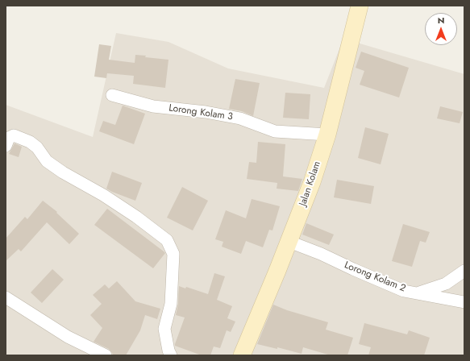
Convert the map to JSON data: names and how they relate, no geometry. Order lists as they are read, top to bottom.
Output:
{
  "streets": {
    "street": ["Lorong Kolam 3", "Jalan Kolam", "Lorong Kolam 2"]
  },
  "crossings": [
    ["Lorong Kolam 3", "Jalan Kolam"],
    ["Jalan Kolam", "Lorong Kolam 2"]
  ],
  "north": "top"
}
